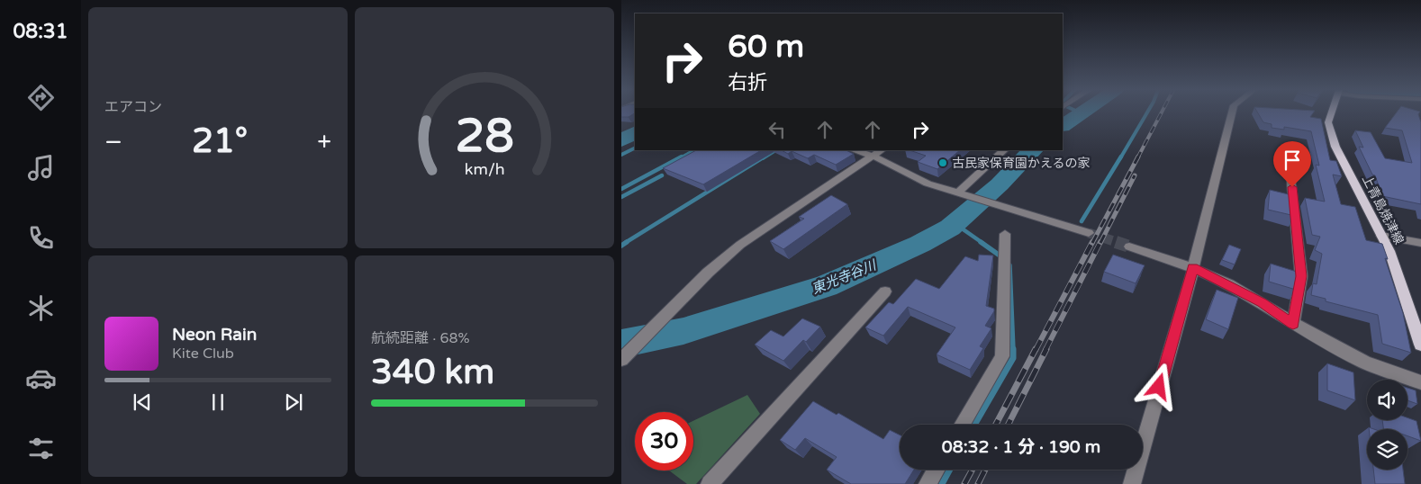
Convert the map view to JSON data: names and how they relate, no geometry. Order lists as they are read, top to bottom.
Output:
{
  "streets": {
    "main road": ["上青島焼津線"]
  },
  "water": ["東光寺谷川"],
  "places": ["古民家保育園かえるの家"],
  "page": {
    "tabs": "08:31",
    "tile": [
      "エアコン",
      ["航続距離 · 68%", "340 km"]
    ],
    "turn": ["60 m", "右折"],
    "heat": ["−", "21°", "+"],
    "song": ["Neon Rain", "Kite Club"],
    "limit": "30",
    "trip": "08:32 · 1 分 · 190 m",
    "gauge": ["28", "km/h"]
  }
}
